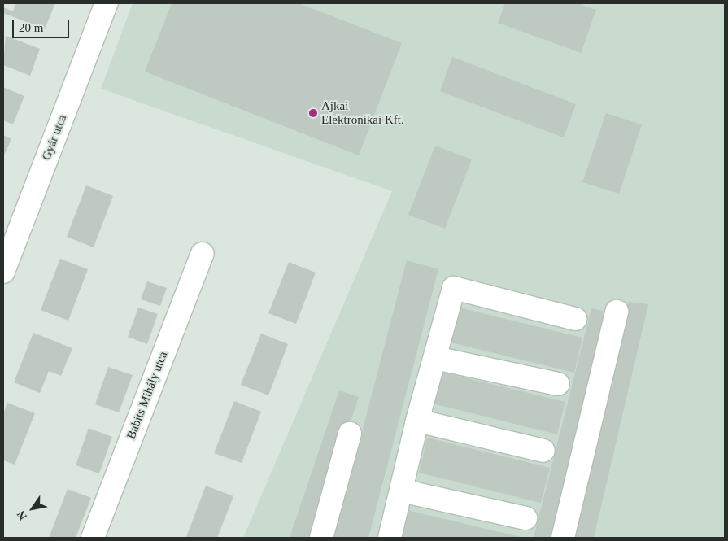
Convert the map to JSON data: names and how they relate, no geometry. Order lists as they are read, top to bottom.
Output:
{
  "streets": {
    "street": ["Gyár utca", "Babits Mihály utca"]
  },
  "places": ["Ajkai Elektronikai Kft."],
  "scale_bar": "20 m",
  "north": "bottom left"
}
